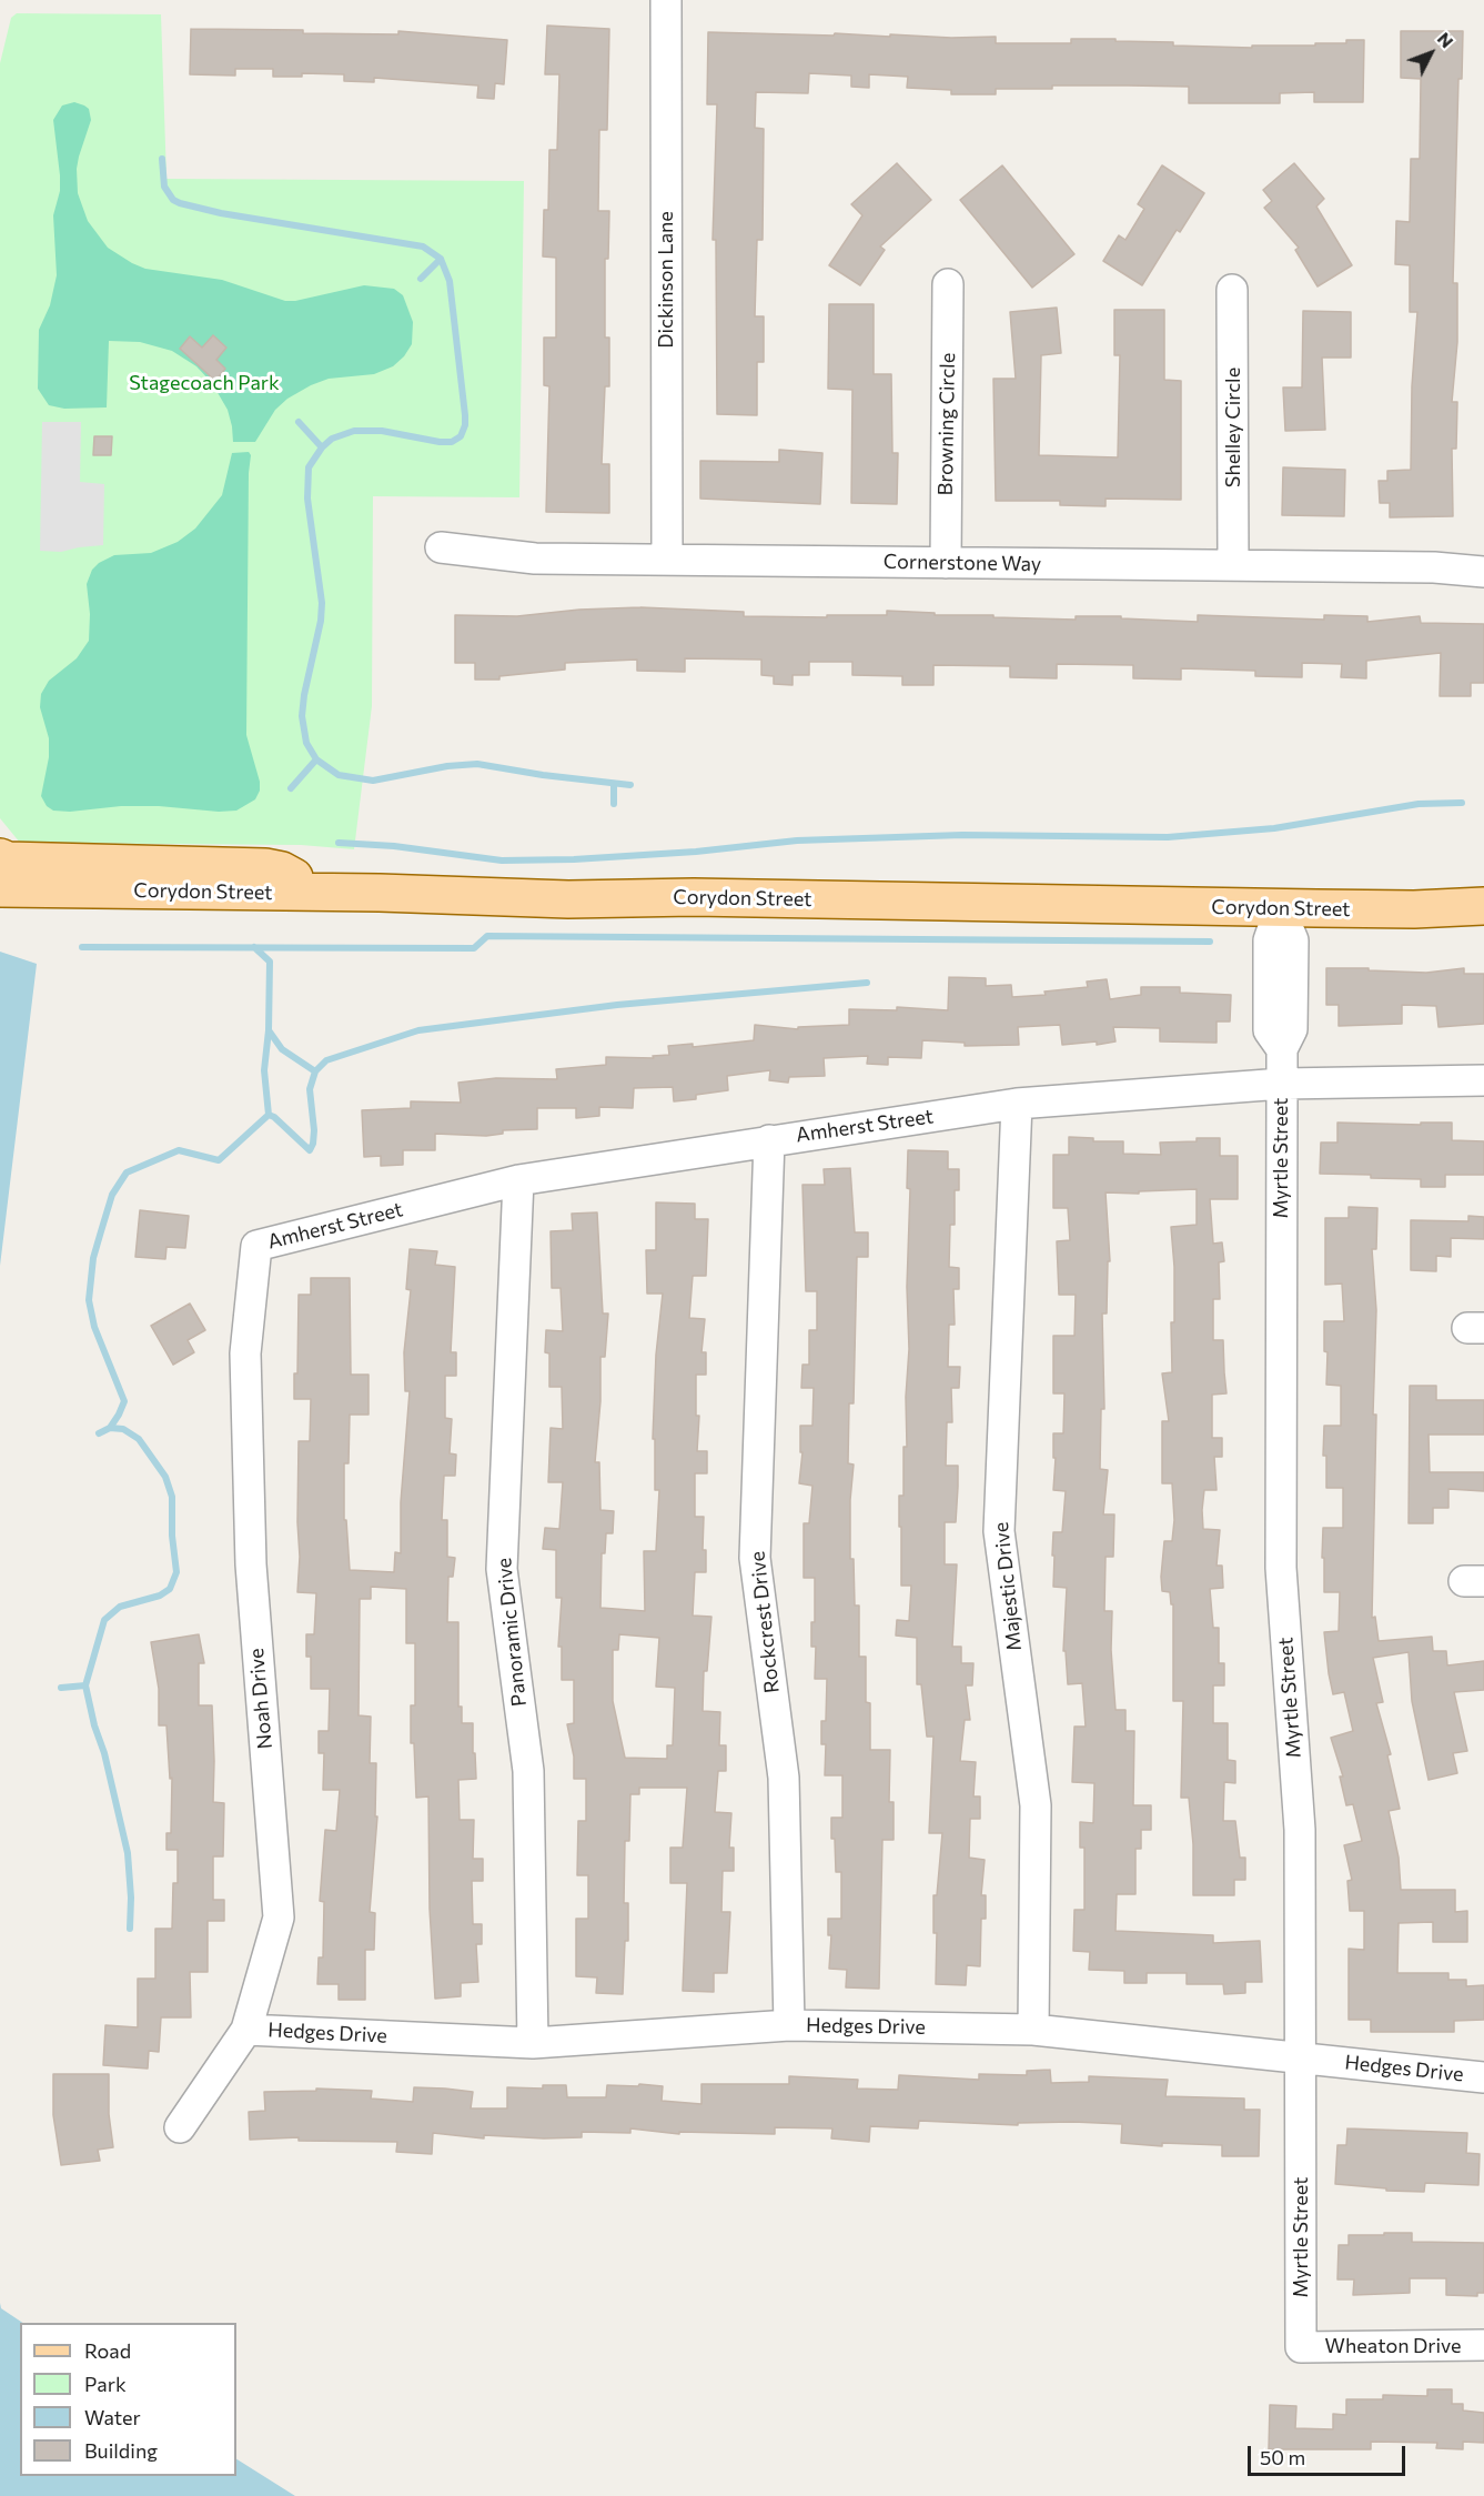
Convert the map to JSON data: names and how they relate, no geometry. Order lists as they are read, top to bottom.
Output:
{
  "streets": {
    "main road": ["Corydon Street"],
    "street": [
      "Dickinson Lane",
      "Browning Circle",
      "Shelley Circle",
      "Cornerstone Way",
      "Amherst Street",
      "Myrtle Street",
      "Majestic Drive",
      "Rockcrest Drive",
      "Panoramic Drive",
      "Noah Drive",
      "Hedges Drive",
      "Wheaton Drive"
    ]
  },
  "crossings": [
    ["Dickinson Lane", "Cornerstone Way"],
    ["Browning Circle", "Cornerstone Way"],
    ["Shelley Circle", "Cornerstone Way"],
    ["Corydon Street", "Myrtle Street"],
    ["Amherst Street", "Myrtle Street"],
    ["Amherst Street", "Majestic Drive"],
    ["Amherst Street", "Rockcrest Drive"],
    ["Amherst Street", "Panoramic Drive"],
    ["Amherst Street", "Noah Drive"],
    ["Myrtle Street", "Hedges Drive"],
    ["Myrtle Street", "Wheaton Drive"],
    ["Majestic Drive", "Hedges Drive"],
    ["Rockcrest Drive", "Hedges Drive"],
    ["Panoramic Drive", "Hedges Drive"],
    ["Noah Drive", "Hedges Drive"]
  ],
  "parks": ["Stagecoach Park"],
  "legend": [
    "Road",
    "Park",
    "Water",
    "Building"
  ],
  "scale_bar": "50 m",
  "north": "top right"
}
